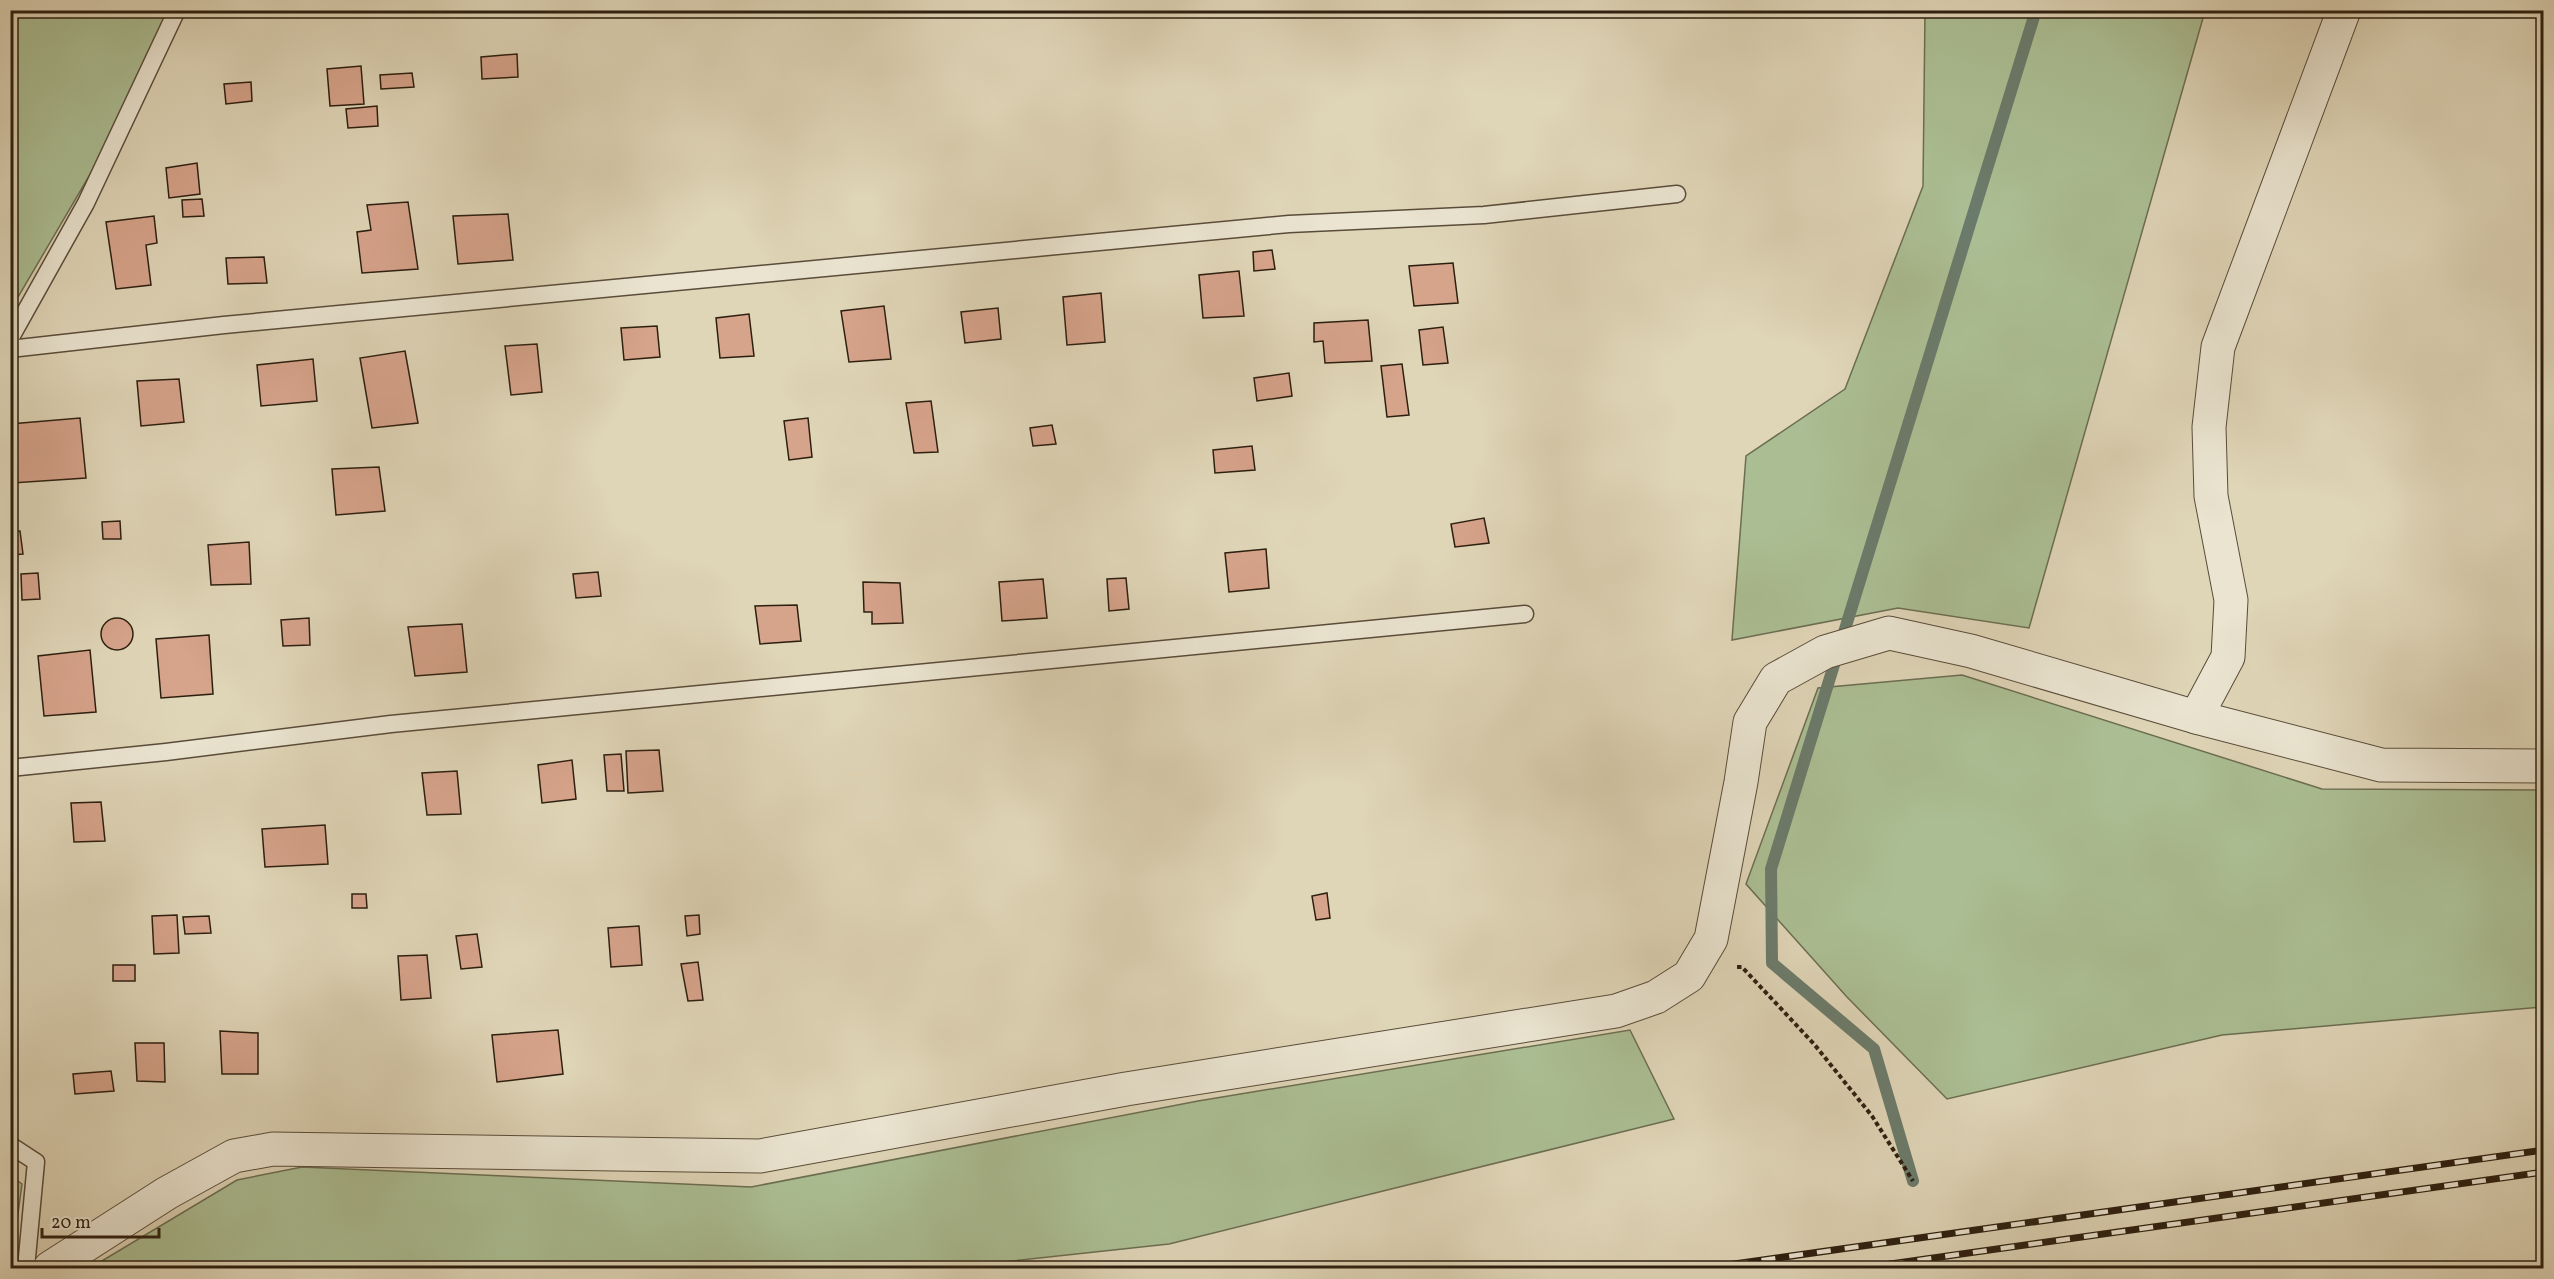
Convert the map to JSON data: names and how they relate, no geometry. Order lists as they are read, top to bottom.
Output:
{
  "scale_bar": "20 m"
}
